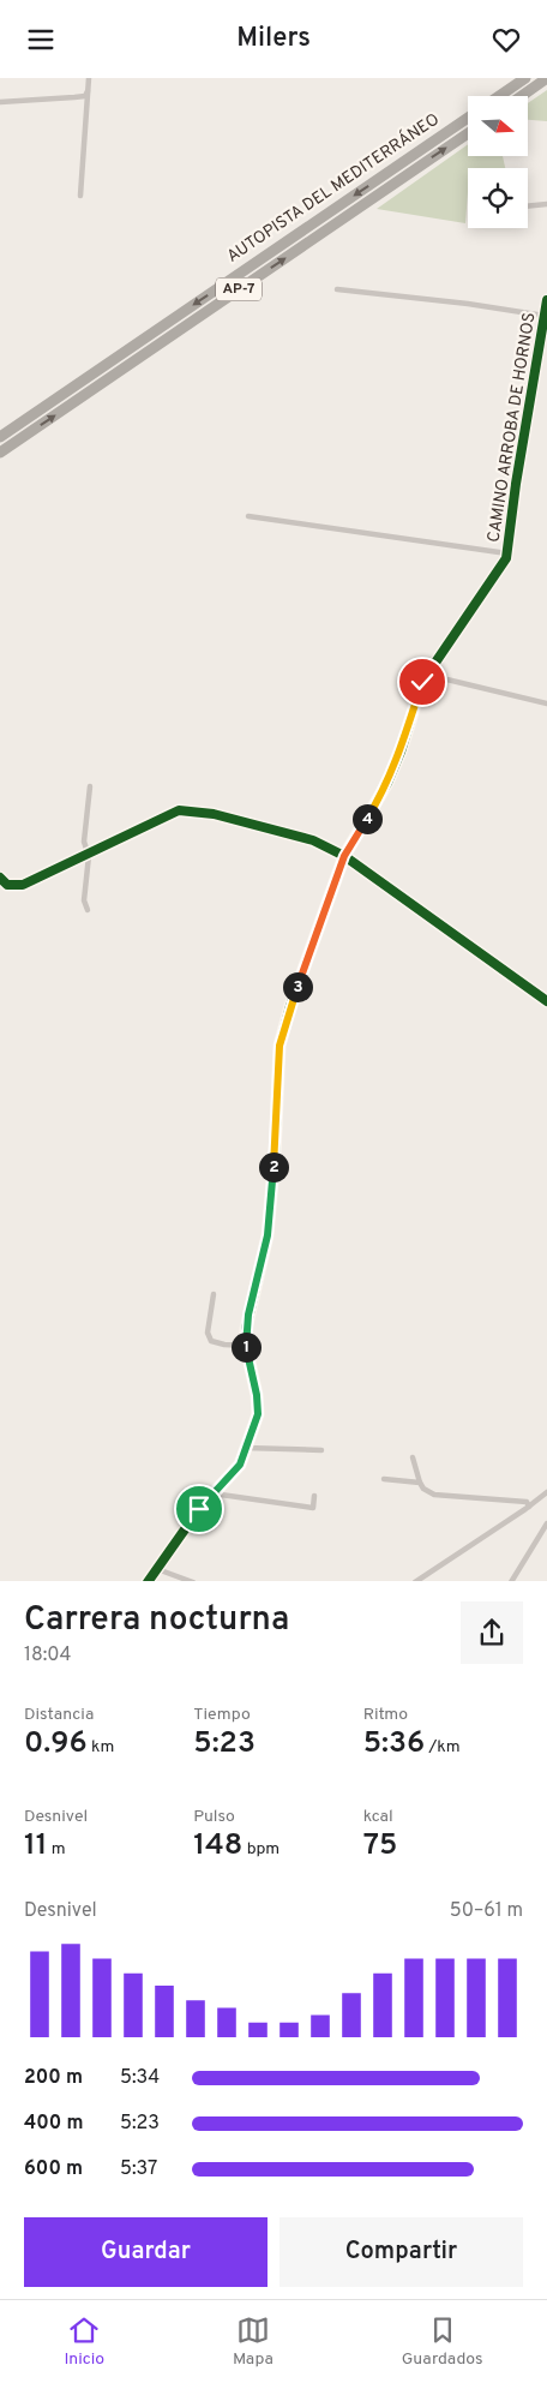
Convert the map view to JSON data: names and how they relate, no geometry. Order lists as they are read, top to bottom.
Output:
{
  "streets": {
    "highway": ["AUTOPISTA DEL MEDITERRÁNEO", "AP-7"],
    "street": ["CAMINO ARROBA DE HORNOS"]
  },
  "north": "right",
  "page": {
    "header": "Milers",
    "pins": [
      "4",
      "3",
      "2",
      "1"
    ],
    "heading": ["Carrera nocturna", "18:04"],
    "stats": [
      ["Distancia", "0.96 km"],
      ["Tiempo", "5:23"],
      ["Ritmo", "5:36 /km"],
      ["Desnivel", "11 m"],
      ["Pulso", "148 bpm"],
      ["kcal", "75"]
    ],
    "chart": ["Desnivel", "50–61 m"],
    "list": [
      {
        "name": "200 m",
        "note": "5:34"
      },
      {
        "name": "400 m",
        "note": "5:23"
      },
      {
        "name": "600 m",
        "note": "5:37"
      }
    ],
    "buttons": ["Guardar", "Compartir"],
    "tabs": ["Inicio", "Mapa", "Guardados"]
  }
}
